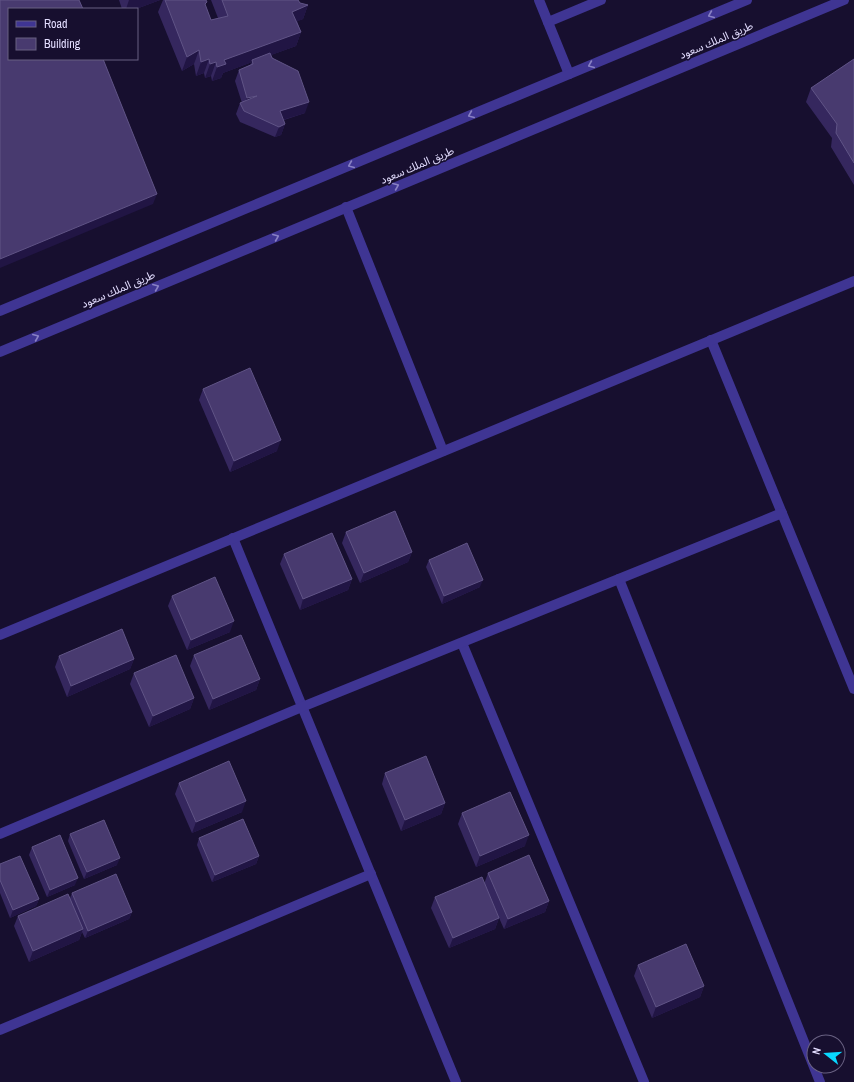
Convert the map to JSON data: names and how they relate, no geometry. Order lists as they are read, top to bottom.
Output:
{
  "streets": {
    "street": ["طريق الملك سعود"]
  },
  "legend": ["Road", "Building"],
  "north": "left"
}
